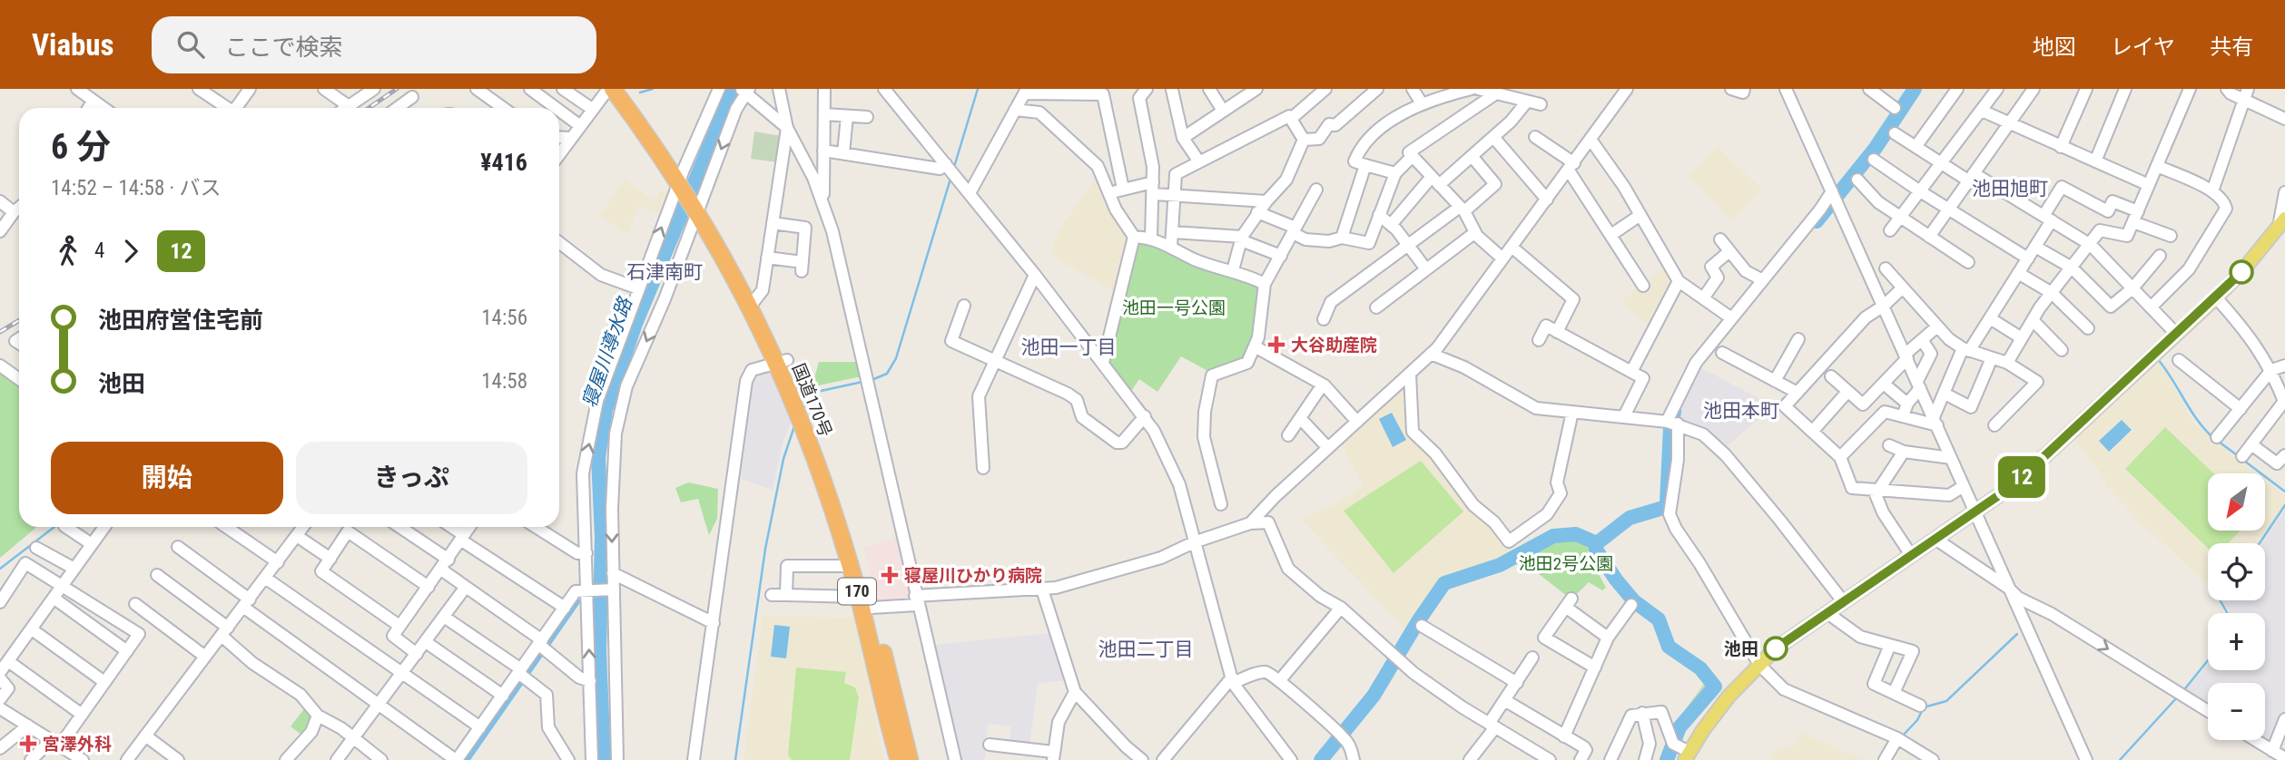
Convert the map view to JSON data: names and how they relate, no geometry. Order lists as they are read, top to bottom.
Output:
{
  "streets": {
    "highway": ["国道170号", "170"]
  },
  "districts": [
    "池田旭町",
    "石津南町",
    "池田一丁目",
    "池田本町",
    "池田二丁目"
  ],
  "water": ["寝屋川導水路"],
  "parks": ["池田一号公園", "池田2号公園"],
  "places": {
    "health": ["大谷助産院", "寝屋川ひかり病院", "宮澤外科"],
    "other": ["池田"]
  },
  "lines": ["bus line 12"],
  "north": "bottom left",
  "page": {
    "header": "Viabus",
    "search": "ここで検索",
    "nav": ["地図", "レイヤ", "共有"],
    "on_map": "12",
    "heading": ["6 分", "14:52 – 14:58 · バス", "¥416"],
    "legs": ["4", "12"],
    "list": [
      {
        "name": "池田府営住宅前",
        "value": "14:56"
      },
      {
        "name": "池田",
        "value": "14:58"
      }
    ],
    "buttons": ["開始", "きっぷ"],
    "map_buttons": ["+", "−"]
  }
}
